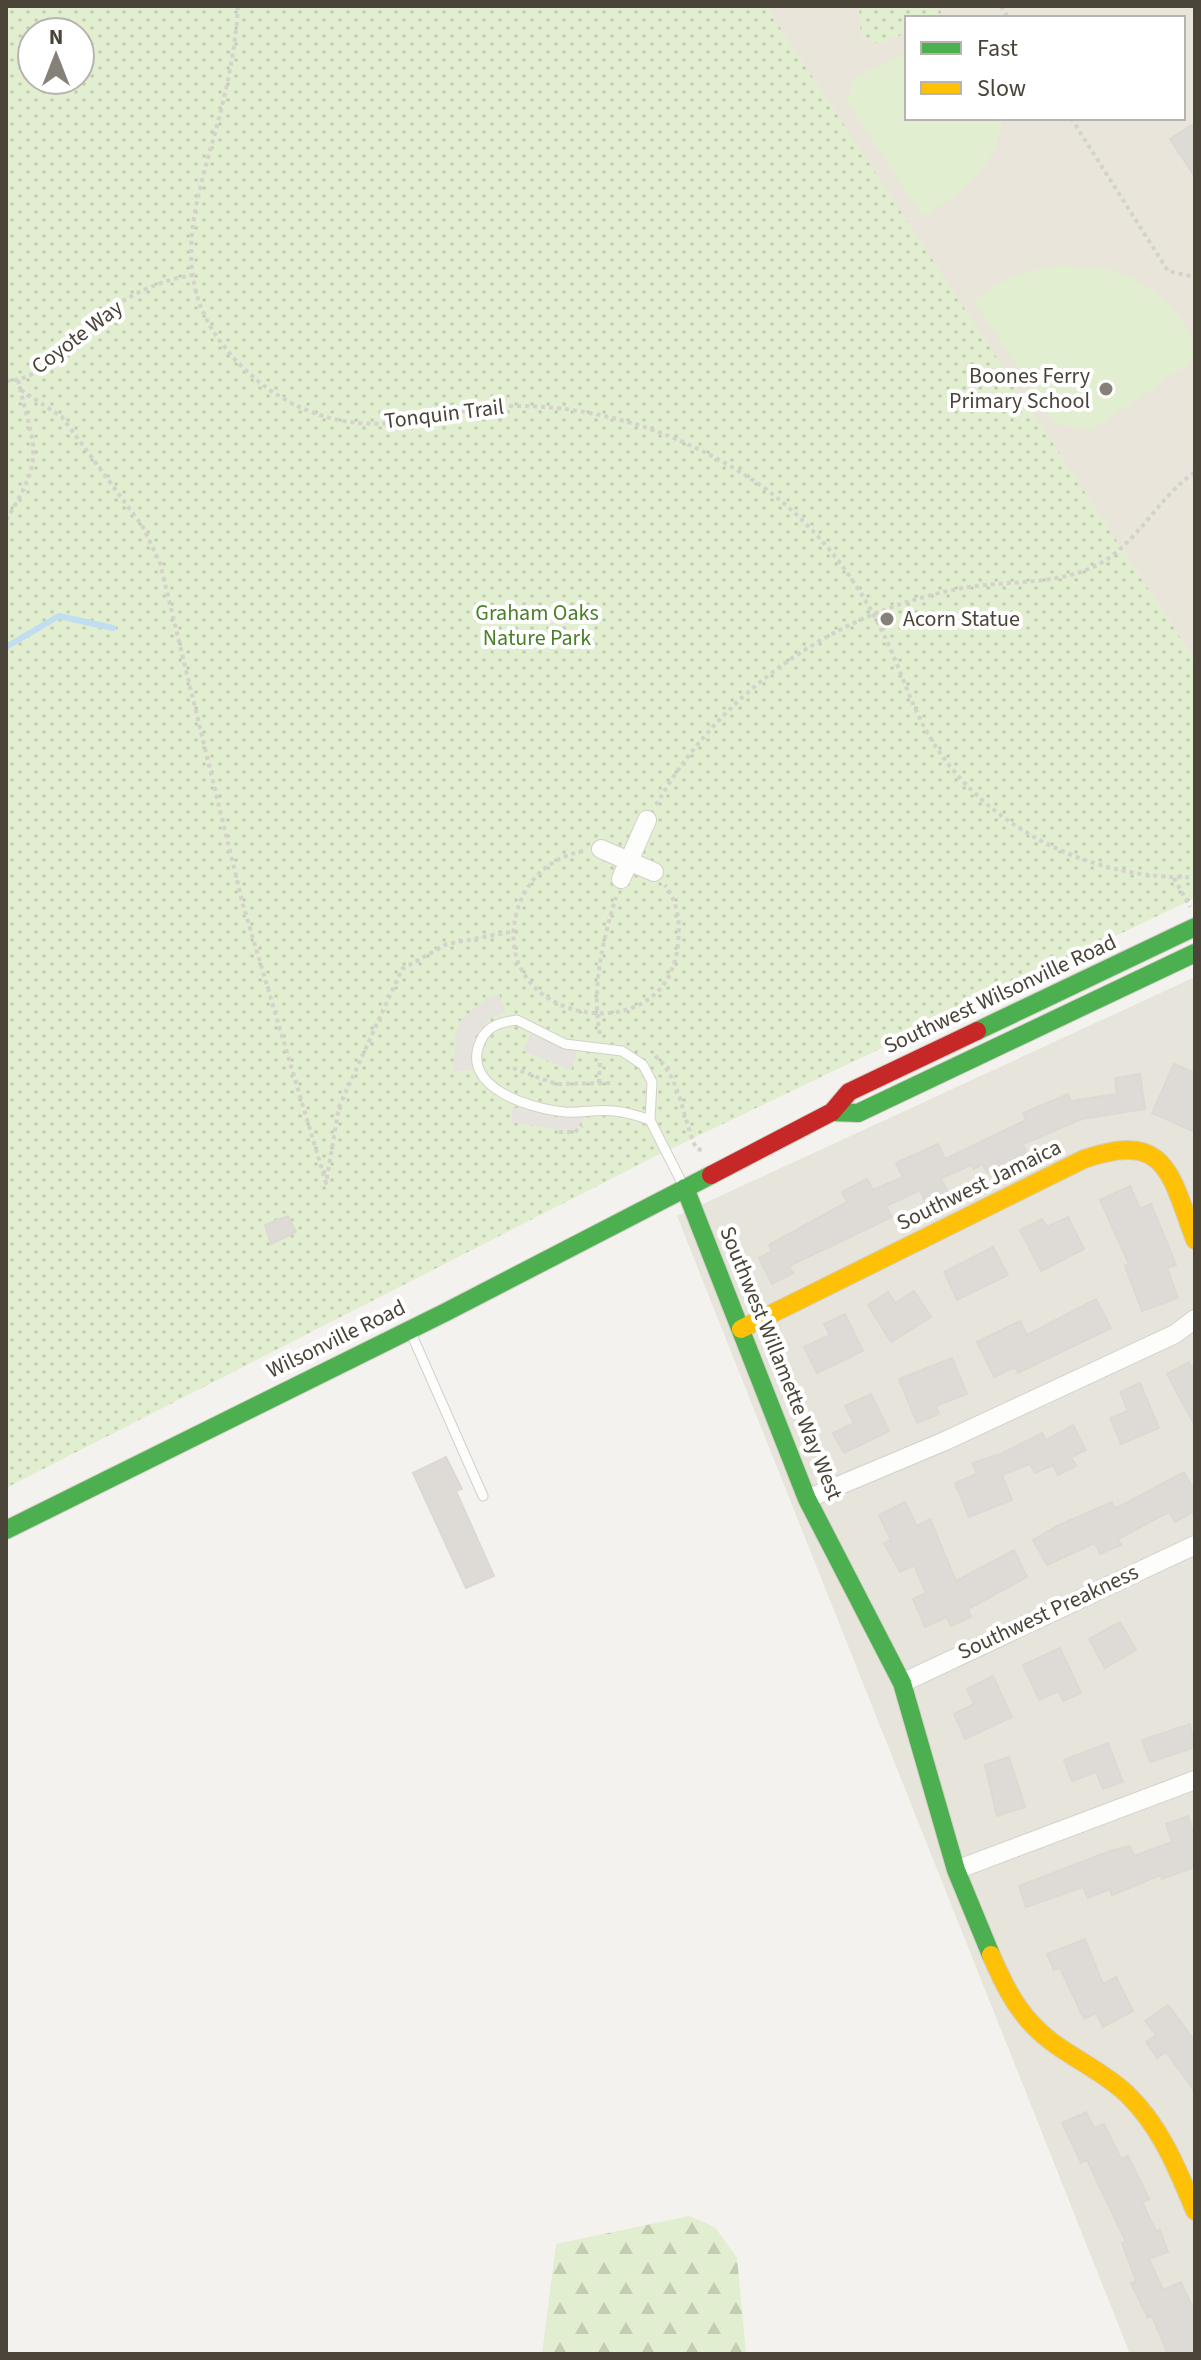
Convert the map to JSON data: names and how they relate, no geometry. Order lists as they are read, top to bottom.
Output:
{
  "streets": {
    "main road": [
      "Southwest Wilsonville Road",
      "Southwest Jamaica",
      "Wilsonville Road",
      "Southwest Willamette Way West"
    ],
    "street": ["Southwest Preakness"],
    "path": ["Coyote Way", "Tonquin Trail"]
  },
  "crossings": [
    ["Coyote Way", "Tonquin Trail"],
    ["Southwest Wilsonville Road", "Wilsonville Road"],
    ["Southwest Wilsonville Road", "Southwest Willamette Way West"],
    ["Southwest Jamaica", "Southwest Willamette Way West"],
    ["Wilsonville Road", "Southwest Willamette Way West"],
    ["Southwest Willamette Way West", "Southwest Preakness"]
  ],
  "parks": ["Graham Oaks Nature Park"],
  "places": ["Boones Ferry Primary School", "Acorn Statue"],
  "legend": ["Fast", "Slow"],
  "north": "top"
}
